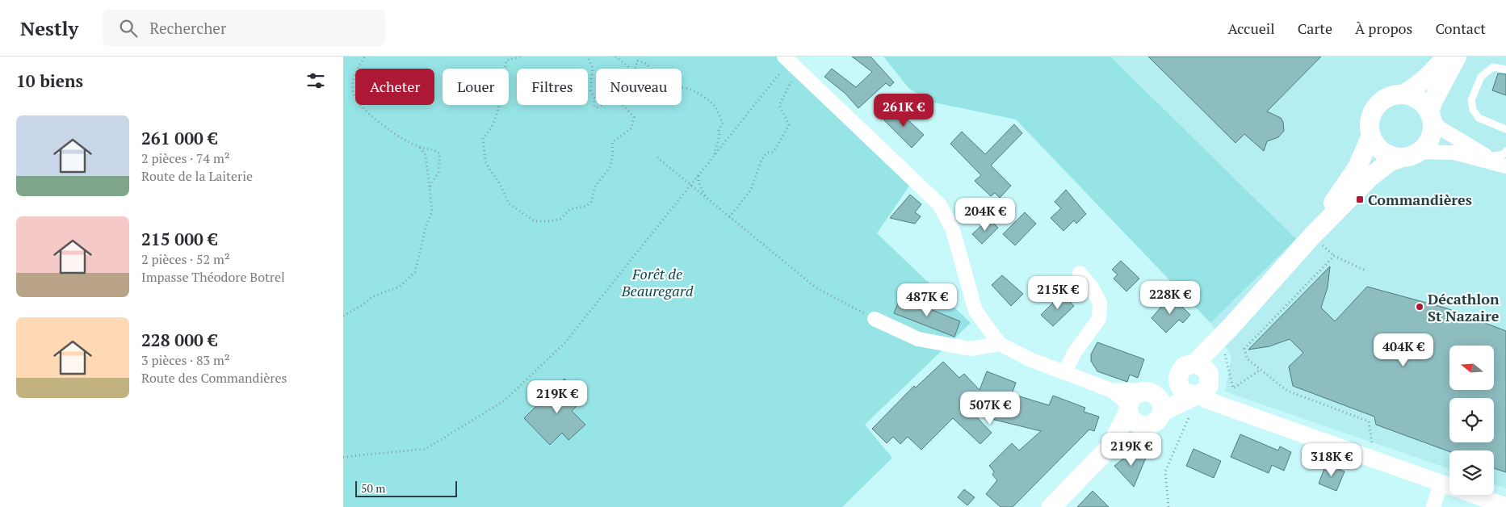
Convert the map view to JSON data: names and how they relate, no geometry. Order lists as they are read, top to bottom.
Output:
{
  "parks": ["Forêt de Beauregard"],
  "places": {
    "transit": ["Commandières"],
    "other": ["Décathlon St Nazaire"]
  },
  "scale_bar": "50 m",
  "north": "left",
  "page": {
    "header": "Nestly",
    "search": "Rechercher",
    "nav": [
      "Accueil",
      "Carte",
      "À propos",
      "Contact"
    ],
    "heading": "10 biens",
    "chip": [
      "Acheter",
      "Louer",
      "Filtres",
      "Nouveau"
    ],
    "price": [
      "261K €",
      "204K €",
      "215K €",
      "228K €",
      "487K €",
      "404K €",
      "219K €",
      "507K €",
      "219K €",
      "318K €"
    ],
    "list": [
      {
        "name": "261 000 €",
        "note": "2 pièces · 74 m² · Route de la Laiterie"
      },
      {
        "name": "215 000 €",
        "note": "2 pièces · 52 m² · Impasse Théodore Botrel"
      },
      {
        "name": "228 000 €",
        "note": "3 pièces · 83 m² · Route des Commandières"
      }
    ],
    "scale": "50 m"
  }
}
